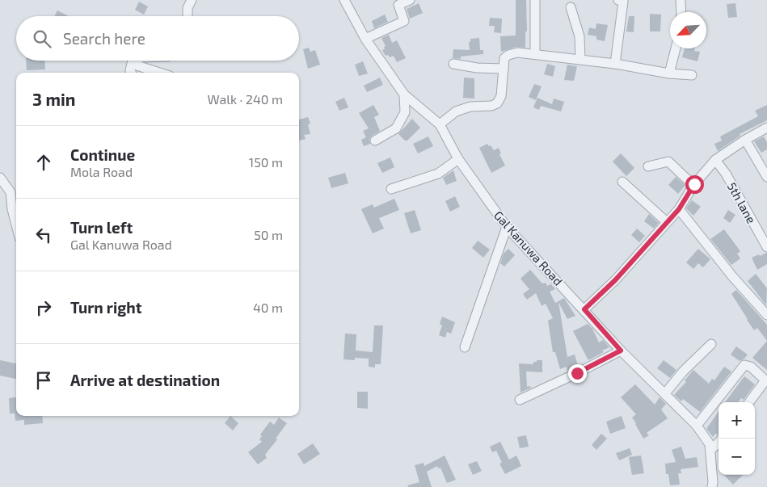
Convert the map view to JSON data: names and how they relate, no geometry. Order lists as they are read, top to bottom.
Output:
{
  "streets": {
    "street": ["5th lane", "Gal Kanuwa Road"]
  },
  "north": "bottom left",
  "page": {
    "search": "Search here",
    "heading": ["3 min", "Walk · 240 m"],
    "list": [
      ["Continue", "Mola Road", "150 m"],
      ["Turn left", "Gal Kanuwa Road", "50 m"],
      ["Turn right", "40 m"],
      "Arrive at destination"
    ],
    "map_buttons": ["+", "−"]
  }
}
